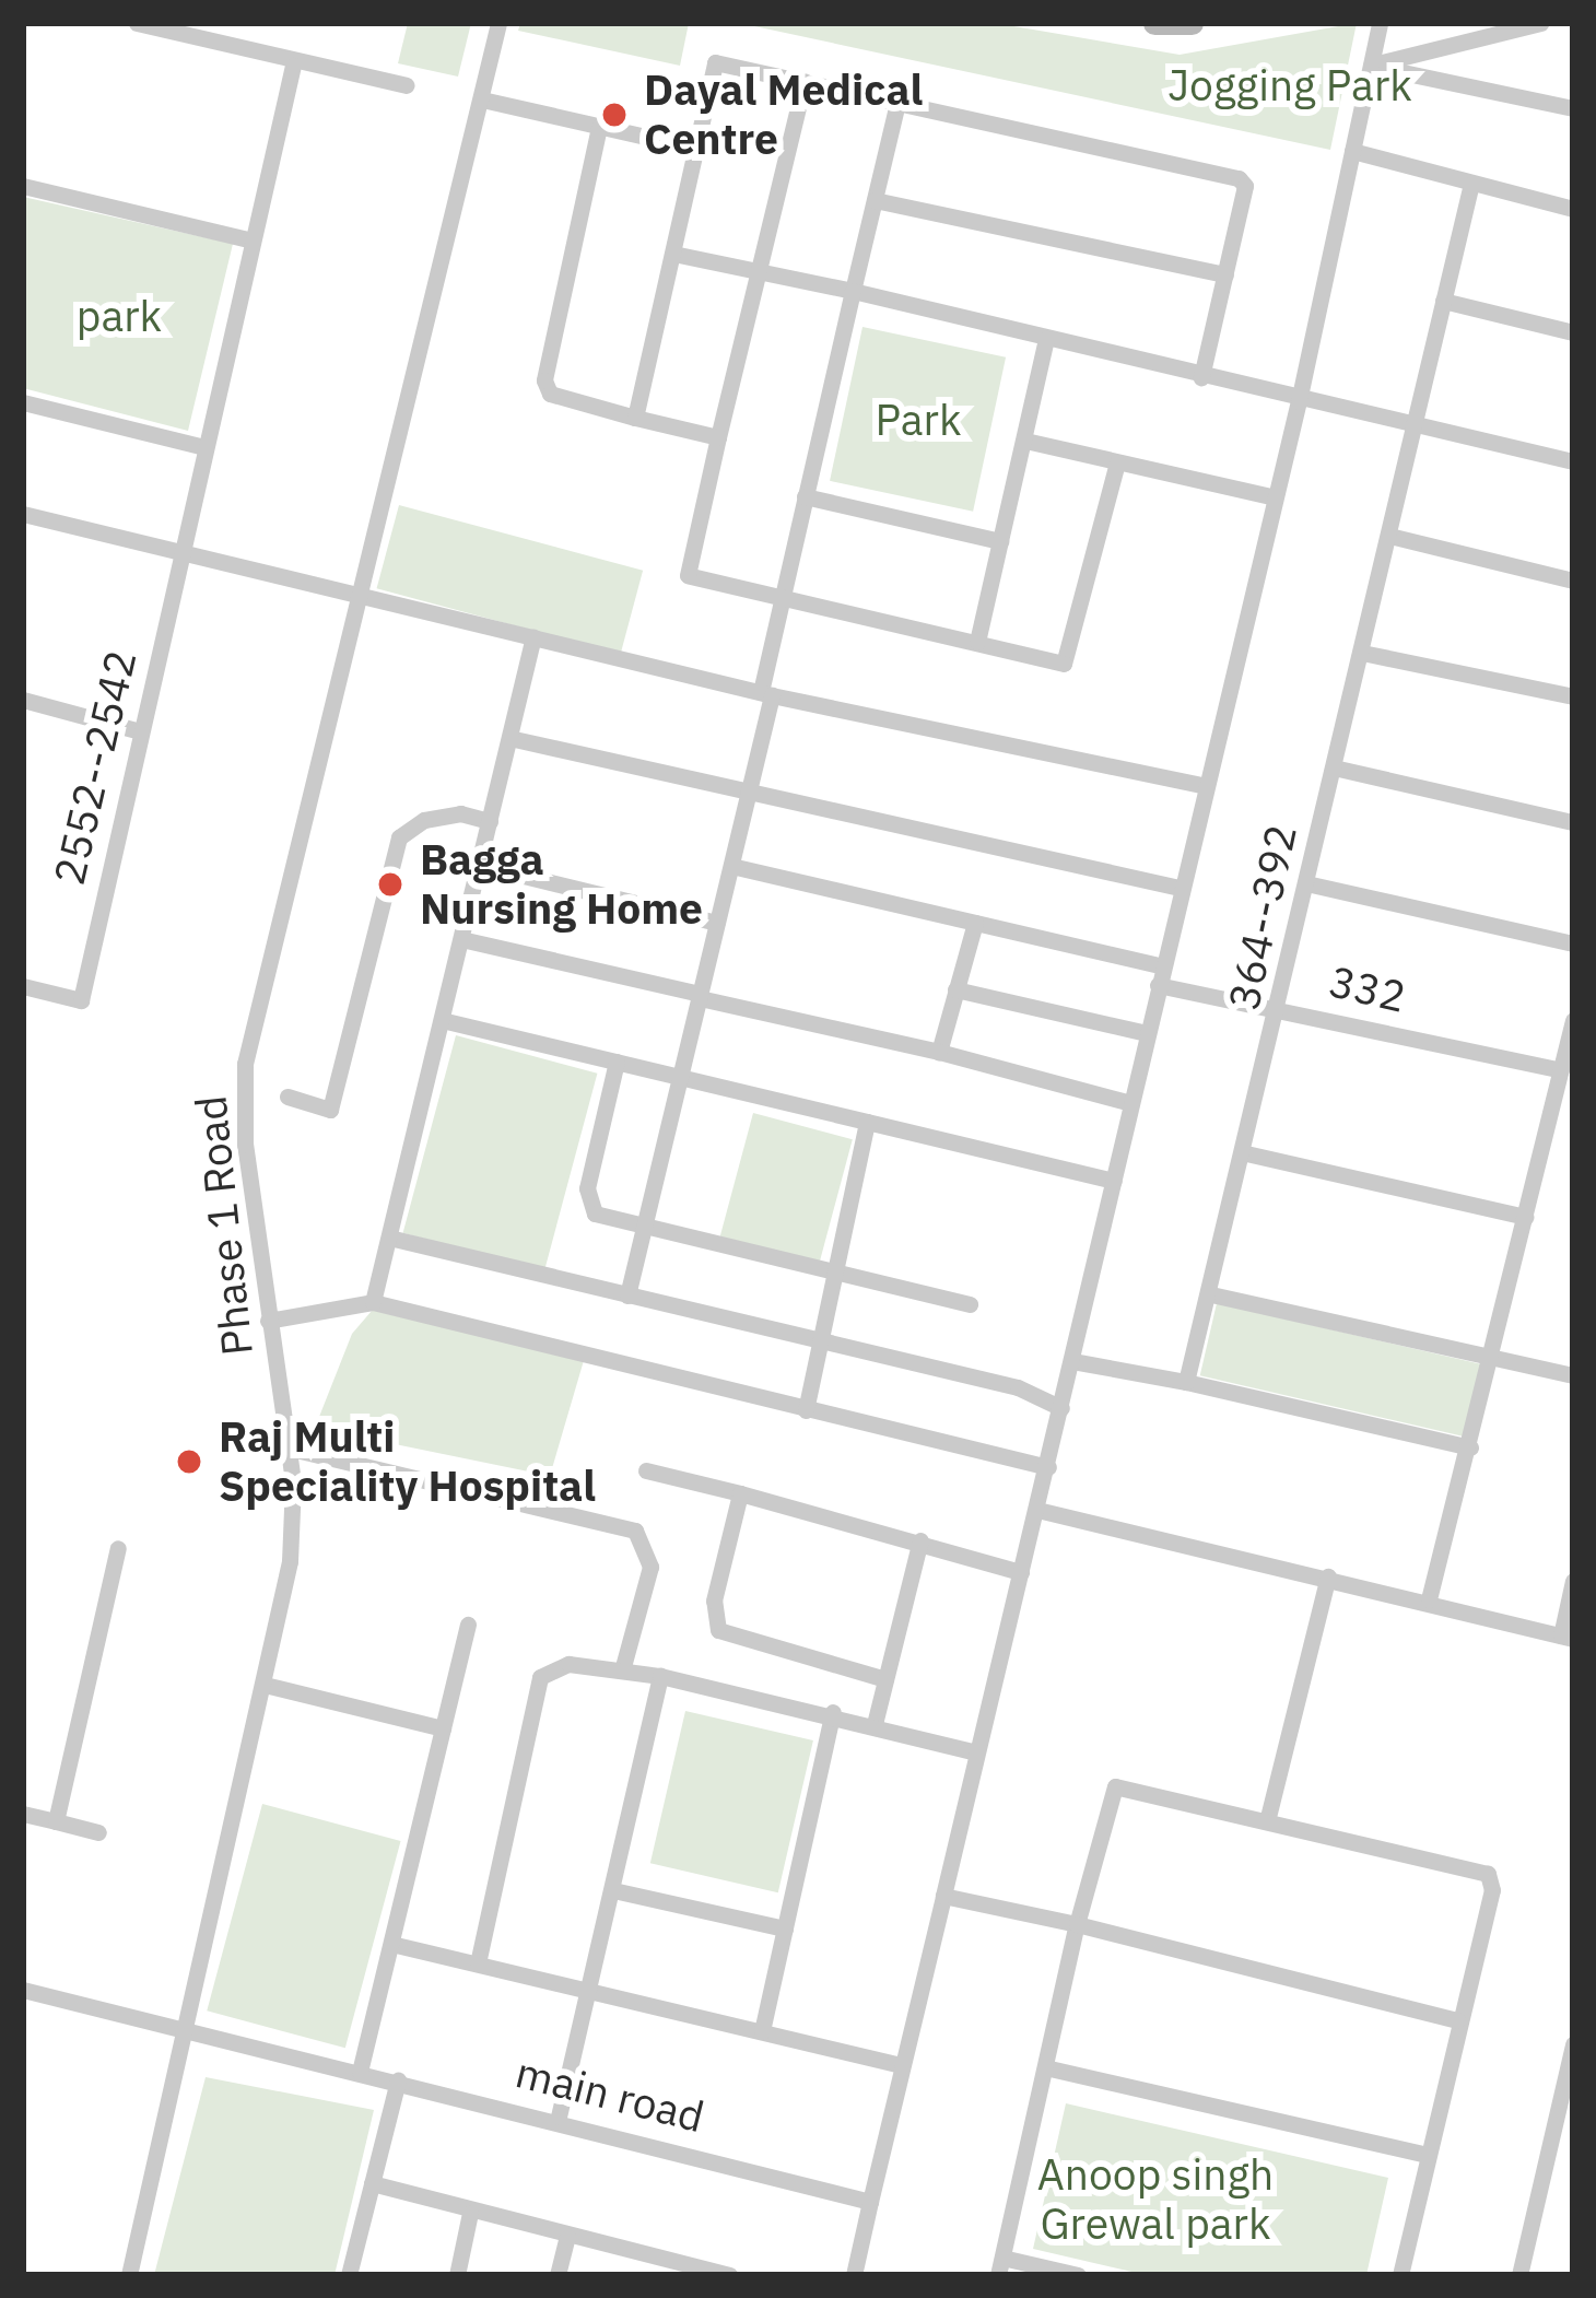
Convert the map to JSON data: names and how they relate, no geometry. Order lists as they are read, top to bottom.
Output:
{
  "streets": {
    "street": [
      "2552--2542",
      "364--392",
      "332",
      "Phase 1 Road",
      "main road"
    ]
  },
  "crossings": [
    ["364--392", "332"],
    ["Phase 1 Road", "main road"]
  ],
  "parks": [
    "Jogging Park",
    "park",
    "Park",
    "Anoop singh Grewal park"
  ],
  "places": ["Dayal Medical Centre", "Bagga Nursing Home", "Raj Multi Speciality Hospital"]
}
